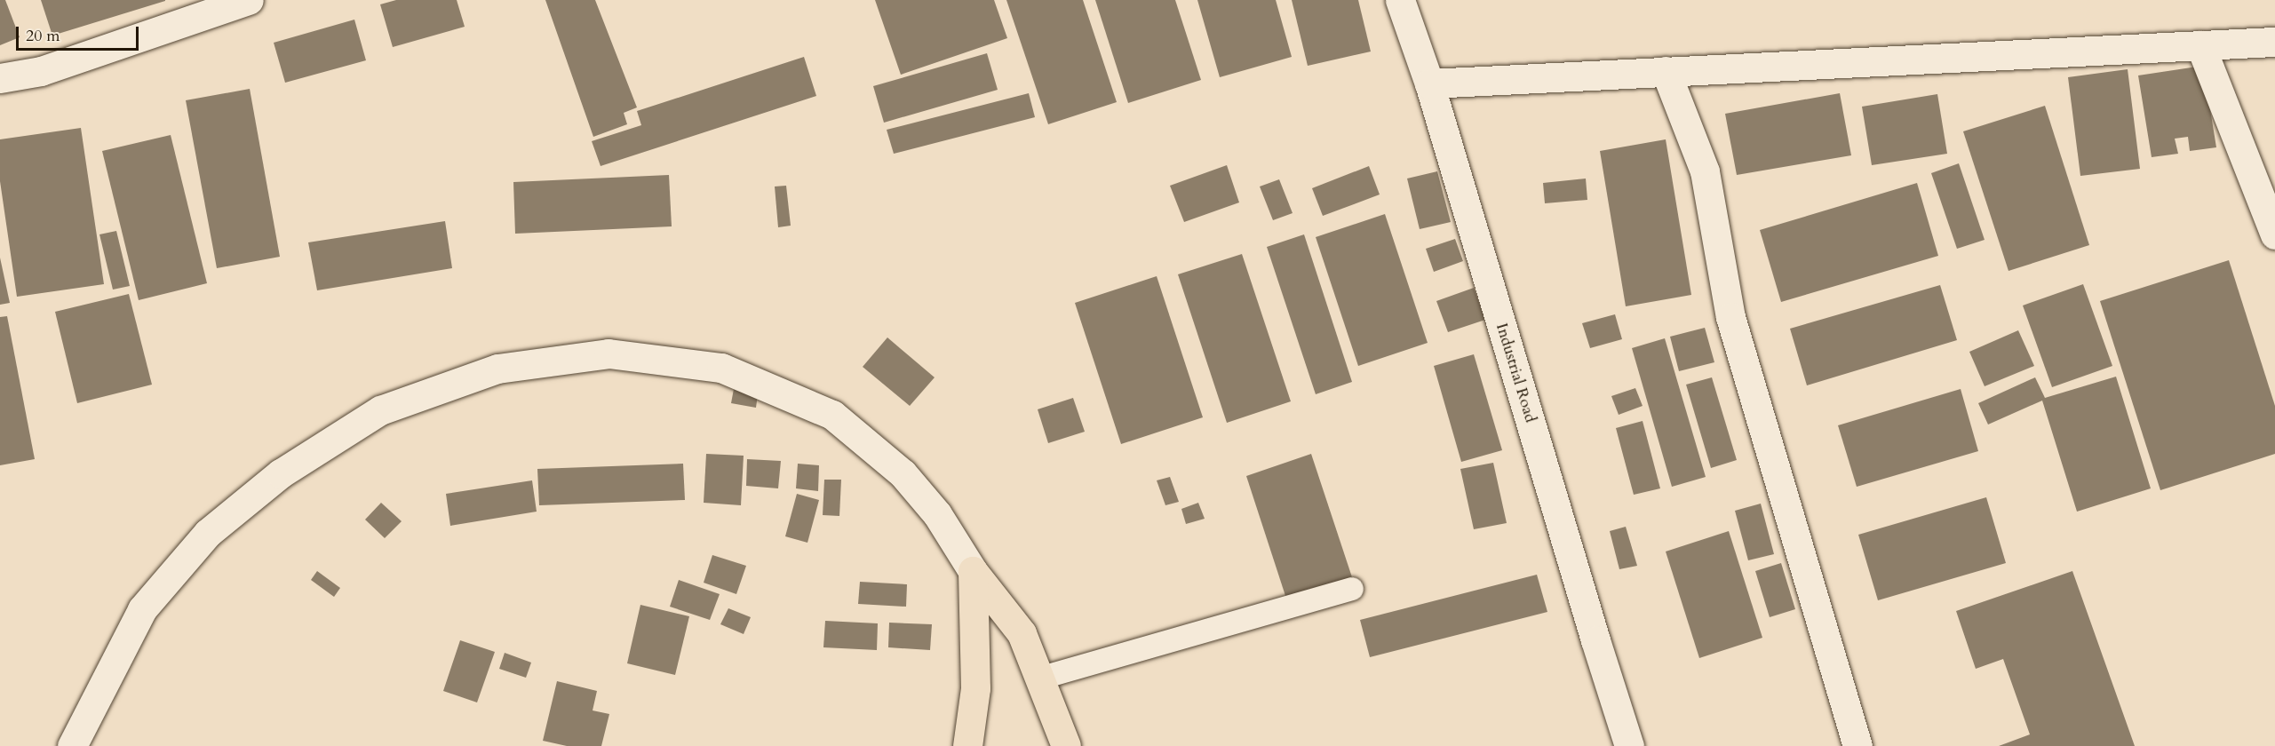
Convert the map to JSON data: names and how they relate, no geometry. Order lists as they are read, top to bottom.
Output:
{
  "streets": {
    "street": ["Industrial Road"]
  },
  "scale_bar": "20 m"
}
